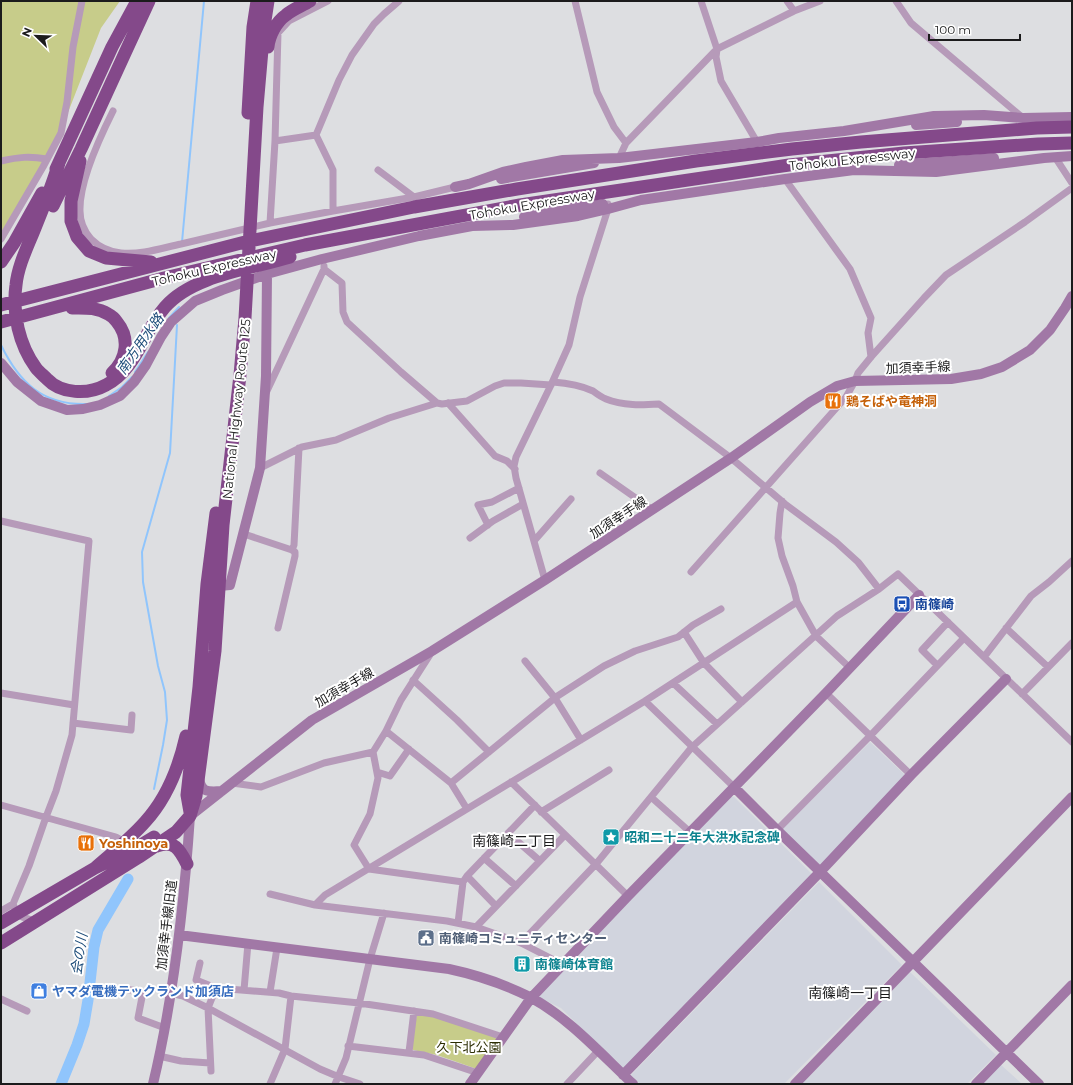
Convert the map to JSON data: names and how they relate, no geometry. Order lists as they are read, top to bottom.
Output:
{
  "streets": {
    "highway": ["Tohoku Expressway", "National Highway Route 125"],
    "street": ["加須幸手線", "加須幸手線旧道"]
  },
  "crossings": [
    ["加須幸手線", "National Highway Route 125"],
    ["加須幸手線", "加須幸手線旧道"],
    ["National Highway Route 125", "加須幸手線旧道"]
  ],
  "districts": ["南篠崎二丁目", "南篠崎一丁目"],
  "water": ["南方用水路", "会の川"],
  "parks": ["久下北公園"],
  "places": {
    "restaurant": ["鶏そばや竜神洞", "Yoshinoya"],
    "bus stop": ["南篠崎"],
    "place": ["昭和二十二年大洪水記念碑"],
    "public building": ["南篠崎コミュニティセンター"],
    "building": ["南篠崎体育館"],
    "shop": ["ヤマダ電機テックランド加須店"]
  },
  "scale_bar": "100 m",
  "north": "top left"
}
